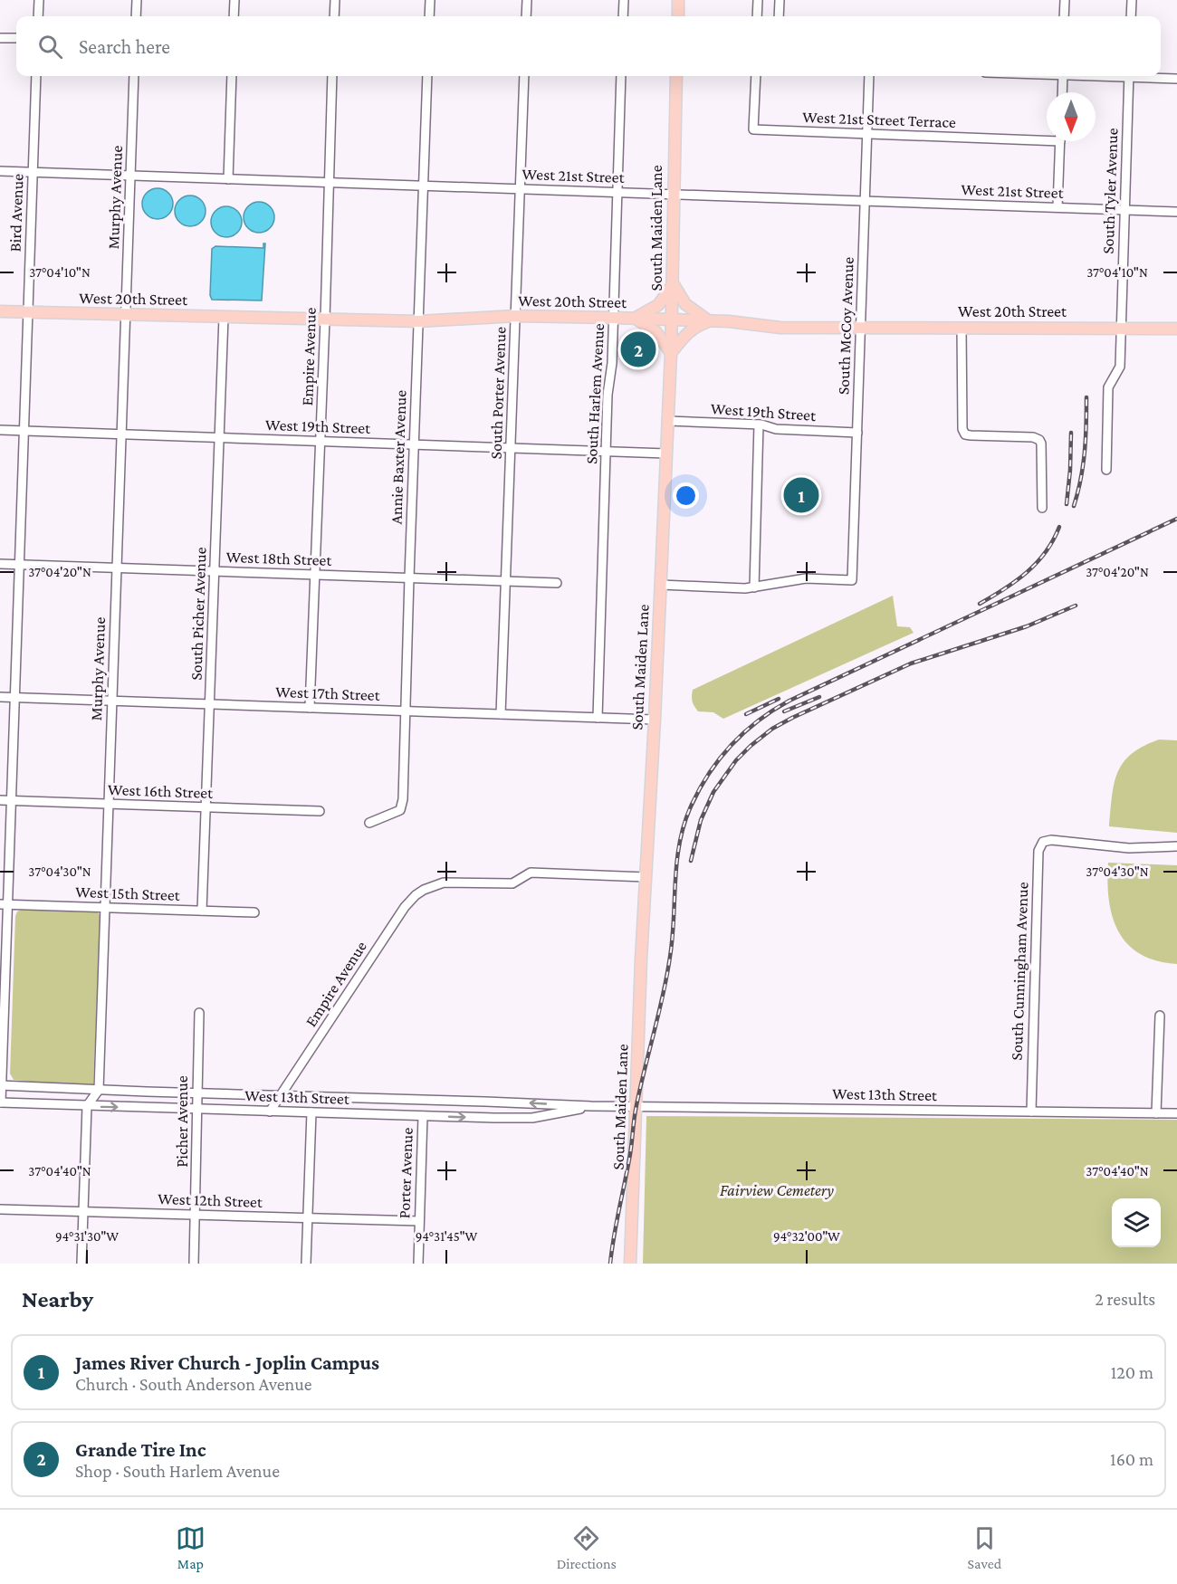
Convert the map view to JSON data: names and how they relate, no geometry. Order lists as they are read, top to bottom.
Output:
{
  "streets": {
    "main road": ["South Maiden Lane", "West 20th Street"],
    "street": [
      "West 21st Street Terrace",
      "West 21st Street",
      "South Tyler Avenue",
      "Murphy Avenue",
      "Bird Avenue",
      "South McCoy Avenue",
      "Empire Avenue",
      "South Porter Avenue",
      "South Harlem Avenue",
      "West 19th Street",
      "Annie Baxter Avenue",
      "West 18th Street",
      "South Picher Avenue",
      "West 17th Street",
      "West 16th Street",
      "West 15th Street",
      "South Cunningham Avenue",
      "West 13th Street",
      "Picher Avenue",
      "Porter Avenue",
      "West 12th Street"
    ]
  },
  "crossings": [
    ["West 21st Street Terrace", "South McCoy Avenue"],
    ["West 21st Street", "South Tyler Avenue"],
    ["West 21st Street", "Murphy Avenue"],
    ["West 21st Street", "Bird Avenue"],
    ["West 21st Street", "South Maiden Lane"],
    ["West 21st Street", "South McCoy Avenue"],
    ["West 21st Street", "Empire Avenue"],
    ["West 21st Street", "South Porter Avenue"],
    ["West 21st Street", "South Harlem Avenue"],
    ["West 21st Street", "Annie Baxter Avenue"],
    ["South Tyler Avenue", "West 20th Street"],
    ["Murphy Avenue", "West 20th Street"],
    ["Murphy Avenue", "West 19th Street"],
    ["Murphy Avenue", "West 18th Street"],
    ["Murphy Avenue", "West 17th Street"],
    ["Murphy Avenue", "West 16th Street"],
    ["Murphy Avenue", "West 15th Street"],
    ["Murphy Avenue", "West 13th Street"],
    ["Bird Avenue", "West 20th Street"],
    ["Bird Avenue", "West 19th Street"],
    ["Bird Avenue", "West 18th Street"],
    ["Bird Avenue", "West 17th Street"],
    ["Bird Avenue", "West 16th Street"],
    ["Bird Avenue", "West 15th Street"],
    ["Bird Avenue", "West 13th Street"],
    ["South Maiden Lane", "West 20th Street"],
    ["South Maiden Lane", "Empire Avenue"],
    ["South Maiden Lane", "West 19th Street"],
    ["South Maiden Lane", "West 17th Street"],
    ["South Maiden Lane", "West 13th Street"],
    ["West 20th Street", "South McCoy Avenue"],
    ["West 20th Street", "Empire Avenue"],
    ["West 20th Street", "South Porter Avenue"],
    ["West 20th Street", "South Harlem Avenue"],
    ["West 20th Street", "Annie Baxter Avenue"],
    ["West 20th Street", "South Picher Avenue"],
    ["South McCoy Avenue", "West 19th Street"],
    ["Empire Avenue", "West 19th Street"],
    ["Empire Avenue", "West 18th Street"],
    ["Empire Avenue", "West 17th Street"],
    ["Empire Avenue", "West 13th Street"],
    ["South Porter Avenue", "West 19th Street"],
    ["South Porter Avenue", "West 18th Street"],
    ["South Porter Avenue", "West 17th Street"],
    ["South Harlem Avenue", "West 19th Street"],
    ["South Harlem Avenue", "West 17th Street"],
    ["West 19th Street", "Annie Baxter Avenue"],
    ["West 19th Street", "South Picher Avenue"],
    ["Annie Baxter Avenue", "West 18th Street"],
    ["Annie Baxter Avenue", "West 17th Street"],
    ["West 18th Street", "South Picher Avenue"],
    ["South Picher Avenue", "West 17th Street"],
    ["South Picher Avenue", "West 16th Street"],
    ["South Picher Avenue", "West 15th Street"],
    ["South Cunningham Avenue", "West 13th Street"],
    ["West 13th Street", "Picher Avenue"],
    ["West 13th Street", "Porter Avenue"],
    ["Picher Avenue", "West 12th Street"],
    ["Porter Avenue", "West 12th Street"]
  ],
  "parks": ["Fairview Cemetery"],
  "north": "bottom",
  "page": {
    "search": "Search here",
    "pins": ["2", "1"],
    "heading": ["Nearby", "2 results"],
    "list": [
      {
        "mark": "1",
        "name": "James River Church - Joplin Campus",
        "note": "Church · South Anderson Avenue",
        "value": "120 m"
      },
      {
        "mark": "2",
        "name": "Grande Tire Inc",
        "note": "Shop · South Harlem Avenue",
        "value": "160 m"
      }
    ],
    "nav": ["Map", "Directions", "Saved"]
  },
  "coordinates": [
    "37°04'10\"N",
    "37°04'20\"N",
    "37°04'30\"N",
    "37°04'40\"N",
    "94°31'30\"W",
    "94°31'45\"W",
    "94°32'00\"W"
  ]
}
